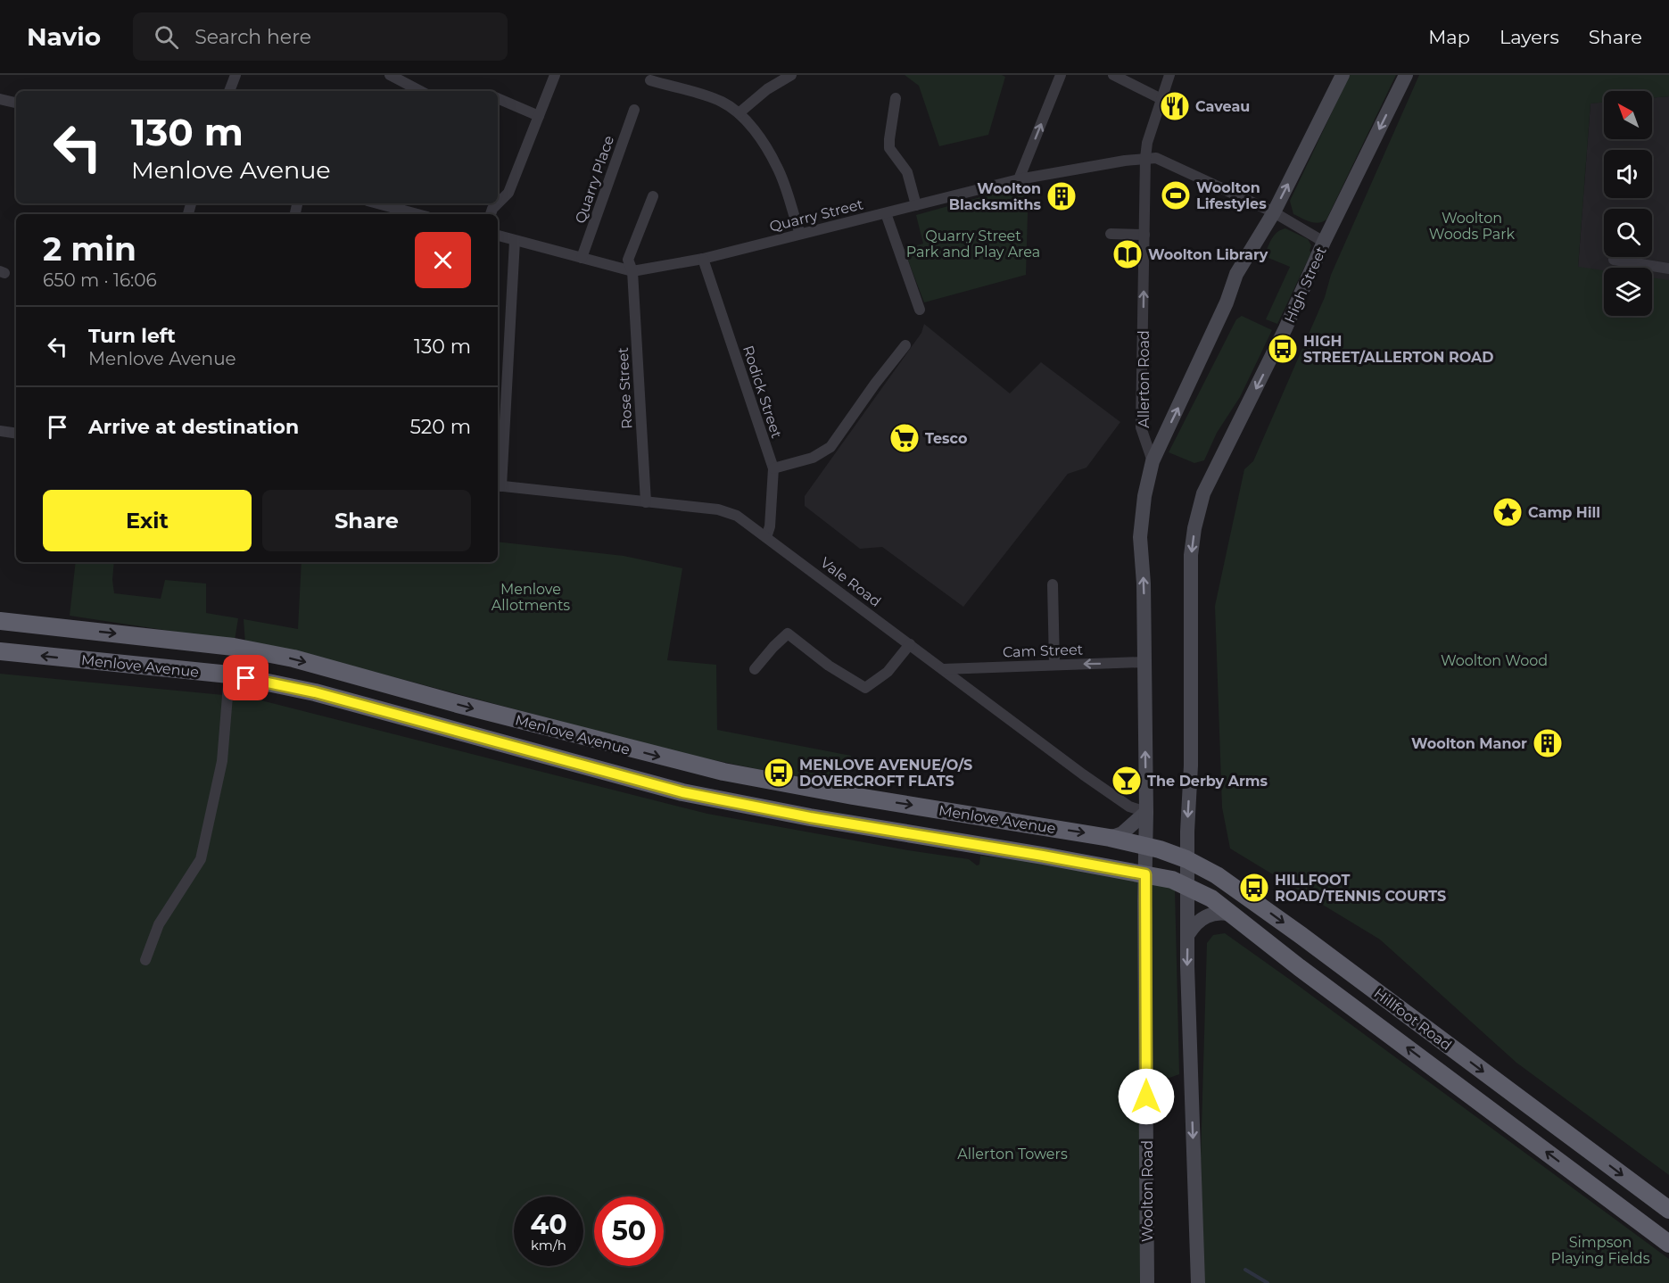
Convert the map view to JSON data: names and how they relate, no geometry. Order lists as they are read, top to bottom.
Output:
{
  "streets": {
    "highway": ["Menlove Avenue", "Hillfoot Road"],
    "main road": ["High Street", "Woolton Road"],
    "street": [
      "Quarry Place",
      "Quarry Street",
      "Allerton Road",
      "Rose Street",
      "Rodick Street",
      "Vale Road",
      "Cam Street"
    ]
  },
  "crossings": [
    ["Quarry Place", "Quarry Street"],
    ["Quarry Street", "Allerton Road"],
    ["Quarry Street", "Rose Street"],
    ["Quarry Street", "Rodick Street"],
    ["High Street", "Hillfoot Road"],
    ["Rose Street", "Vale Road"],
    ["Rodick Street", "Vale Road"],
    ["Vale Road", "Cam Street"],
    ["Menlove Avenue", "Hillfoot Road"],
    ["Menlove Avenue", "Woolton Road"],
    ["Hillfoot Road", "Woolton Road"]
  ],
  "one_way": ["Allerton Road", "Cam Street"],
  "parks": [
    "Woolton Woods Park",
    "Quarry Street Park and Play Area",
    "Menlove Allotments",
    "Woolton Wood",
    "Allerton Towers",
    "Simpson Playing Fields"
  ],
  "places": {
    "restaurant": ["Caveau"],
    "sports": ["Woolton Lifestyles"],
    "building": ["Woolton Blacksmiths", "Woolton Manor"],
    "library": ["Woolton Library"],
    "bus stop": ["HIGH STREET/ALLERTON ROAD", "MENLOVE AVENUE/O/S DOVERCROFT FLATS", "HILLFOOT ROAD/TENNIS COURTS"],
    "supermarket": ["Tesco"],
    "place": ["Camp Hill"],
    "bar": ["The Derby Arms"]
  },
  "north": "top left",
  "page": {
    "header": "Navio",
    "search": "Search here",
    "nav": ["Map", "Layers", "Share"],
    "turn": ["130 m", "Menlove Avenue"],
    "heading": ["2 min", "650 m · 16:06"],
    "list": [
      {
        "name": "Turn left",
        "note": "Menlove Avenue",
        "value": "130 m"
      },
      {
        "name": "Arrive at destination",
        "value": "520 m"
      }
    ],
    "buttons": ["Exit", "Share"],
    "speed": "40 km/h",
    "limit": "50"
  }
}
